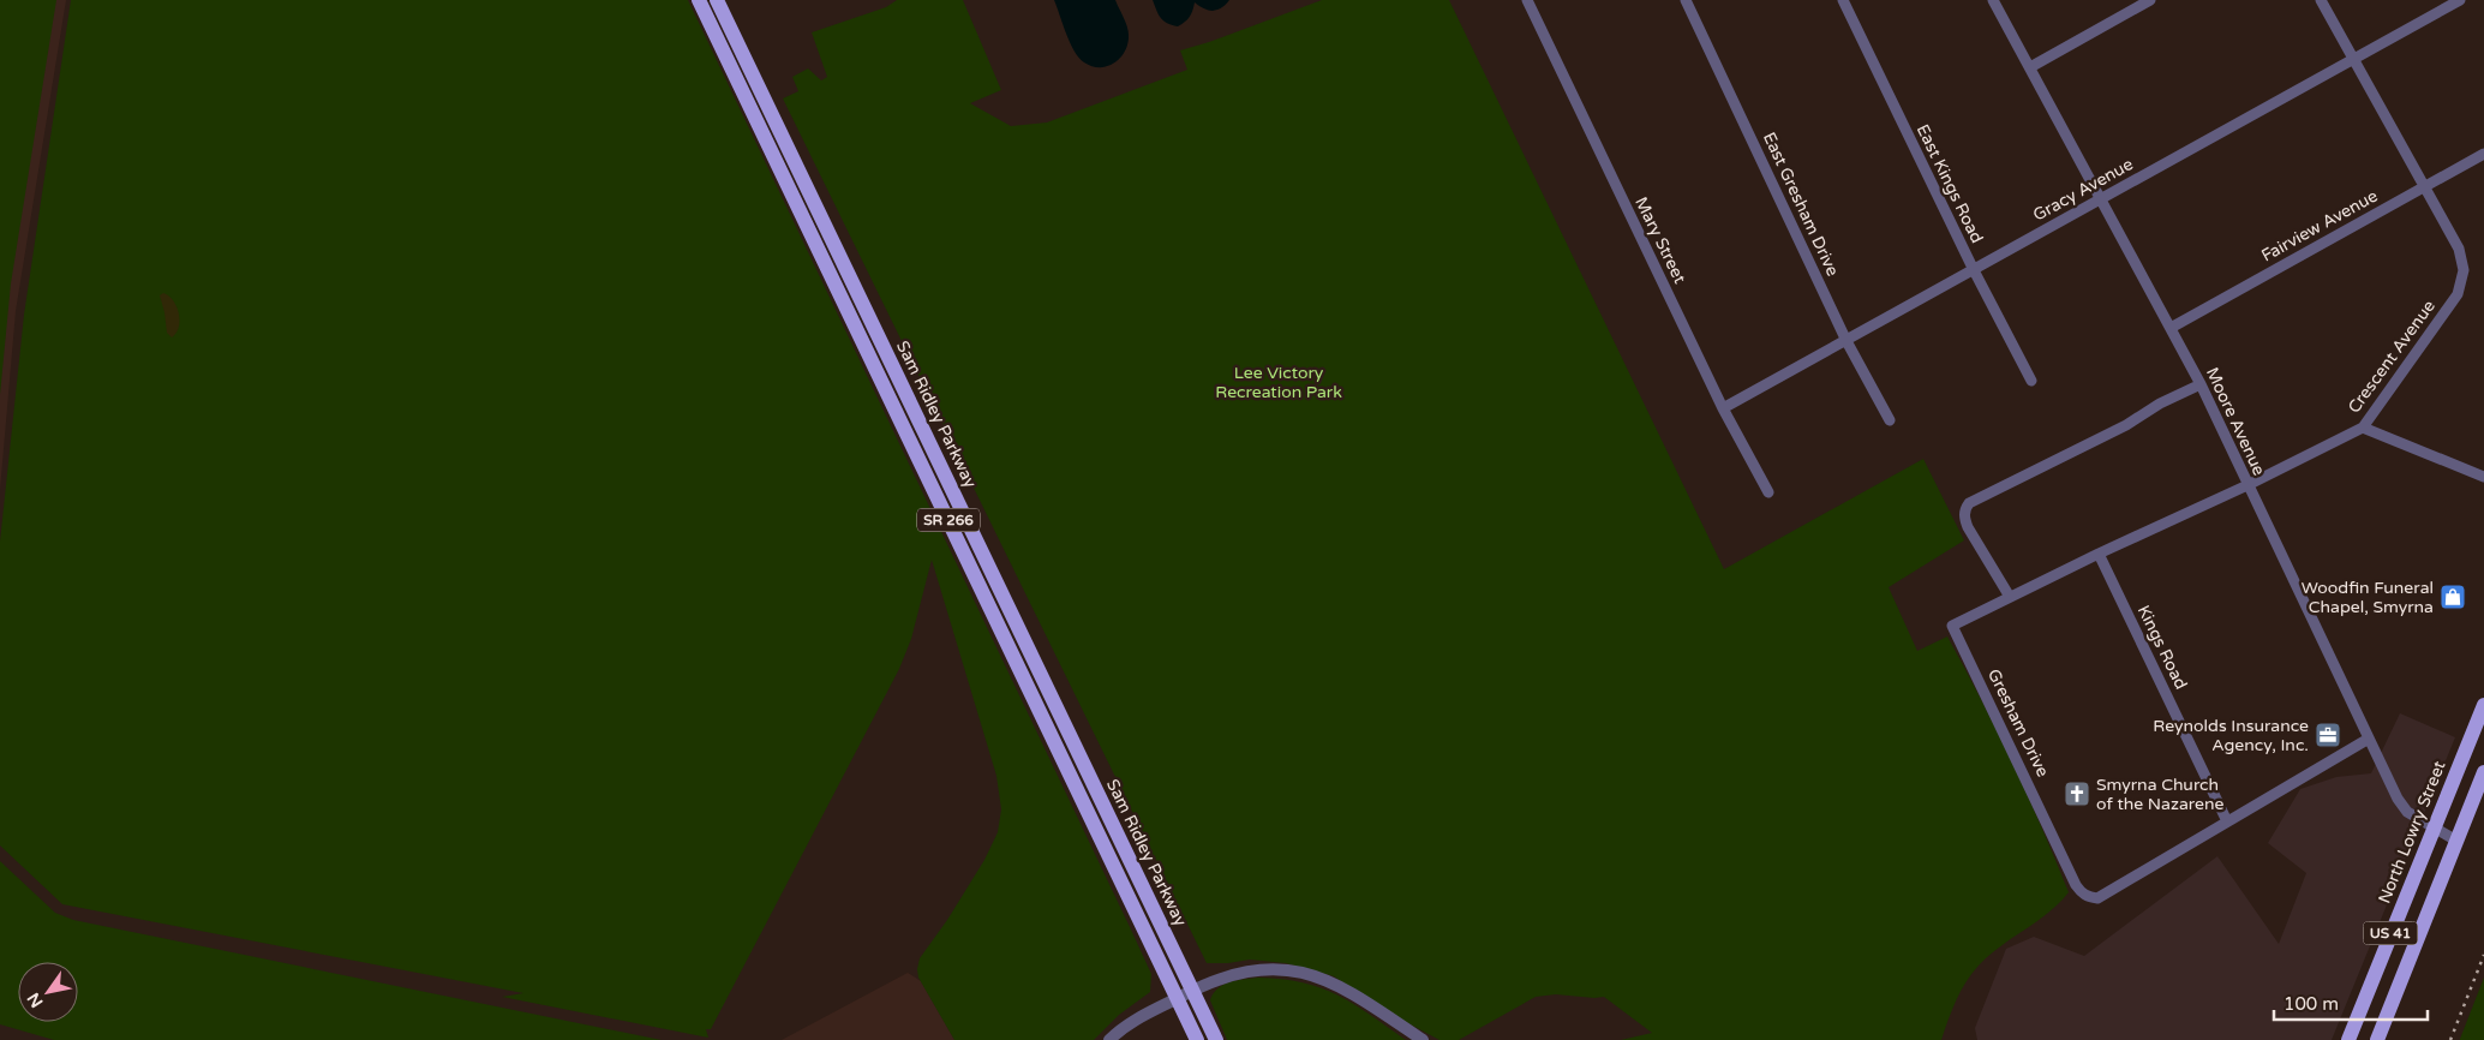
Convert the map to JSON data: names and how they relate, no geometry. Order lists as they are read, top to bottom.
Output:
{
  "streets": {
    "main road": [
      "Sam Ridley Parkway",
      "SR 266",
      "North Lowry Street",
      "US 41"
    ],
    "street": [
      "East Kings Road",
      "Gracy Avenue",
      "East Gresham Drive",
      "Fairview Avenue",
      "Mary Street",
      "Crescent Avenue",
      "Moore Avenue",
      "Kings Road",
      "Gresham Drive"
    ]
  },
  "crossings": [
    ["East Kings Road", "Gracy Avenue"],
    ["Gracy Avenue", "East Gresham Drive"],
    ["Gracy Avenue", "Mary Street"],
    ["Gracy Avenue", "Crescent Avenue"],
    ["Gracy Avenue", "Moore Avenue"],
    ["Fairview Avenue", "Crescent Avenue"],
    ["Fairview Avenue", "Moore Avenue"],
    ["Crescent Avenue", "Moore Avenue"],
    ["Crescent Avenue", "Kings Road"],
    ["Crescent Avenue", "Gresham Drive"],
    ["Moore Avenue", "North Lowry Street"],
    ["Moore Avenue", "US 41"],
    ["Kings Road", "Gresham Drive"]
  ],
  "parks": ["Lee Victory Recreation Park"],
  "places": {
    "shop": ["Woodfin Funeral Chapel, Smyrna"],
    "office": ["Reynolds Insurance Agency, Inc."],
    "church": ["Smyrna Church of the Nazarene"]
  },
  "scale_bar": "100 m",
  "north": "bottom left"
}
